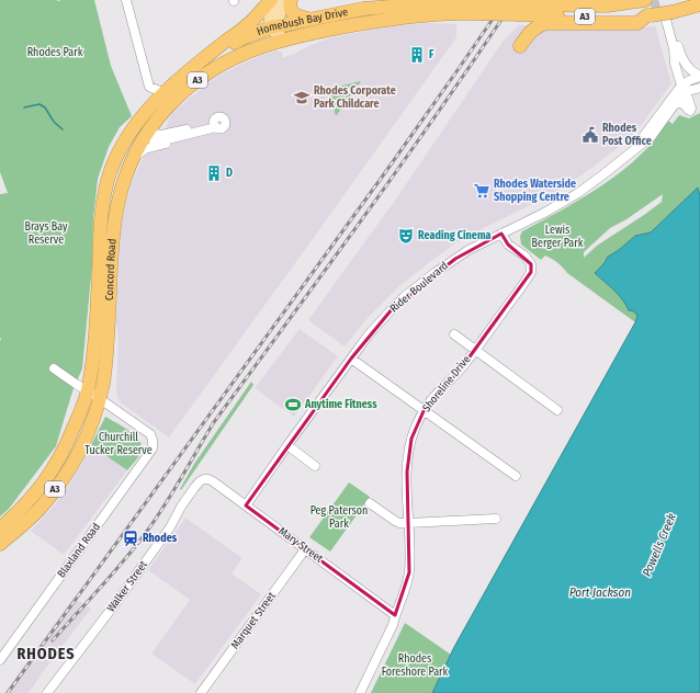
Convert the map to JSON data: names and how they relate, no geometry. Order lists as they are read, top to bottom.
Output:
{
  "streets": {
    "highway": ["A3", "Homebush Bay Drive", "Concord Road"],
    "street": [
      "Rider Boulevard",
      "Shoreline Drive",
      "Mary Street",
      "Blaxland Road",
      "Walker Street",
      "Marquet Street"
    ]
  },
  "crossings": [
    ["Homebush Bay Drive", "Concord Road"],
    ["Concord Road", "Blaxland Road"],
    ["Rider Boulevard", "Shoreline Drive"],
    ["Rider Boulevard", "Mary Street"],
    ["Shoreline Drive", "Mary Street"],
    ["Mary Street", "Walker Street"],
    ["Mary Street", "Marquet Street"]
  ],
  "districts": ["RHODES"],
  "water": ["Powells Creek", "Port Jackson"],
  "parks": [
    "Rhodes Park",
    "Brays Bay Reserve",
    "Lewis Berger Park",
    "Churchill Tucker Reserve",
    "Peg Paterson Park",
    "Rhodes Foreshore Park"
  ],
  "places": {
    "building": ["F", "D"],
    "school or university": ["Rhodes Corporate Park Childcare"],
    "public building": ["Rhodes Post Office"],
    "supermarket": ["Rhodes Waterside Shopping Centre"],
    "theatre": ["Reading Cinema"],
    "sports": ["Anytime Fitness"],
    "station": ["Rhodes"]
  }
}
